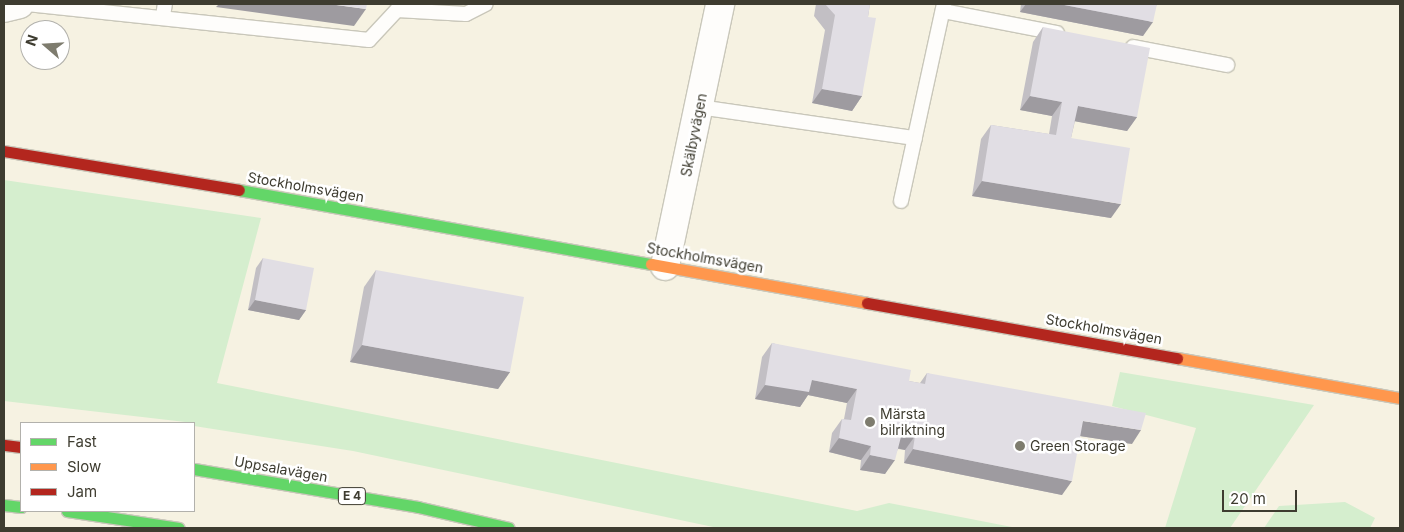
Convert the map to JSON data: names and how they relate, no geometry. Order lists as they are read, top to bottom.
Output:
{
  "streets": {
    "main road": ["Stockholmsvägen", "Uppsalavägen", "E 4"],
    "street": ["Skälbyvägen"]
  },
  "crossings": [
    ["Skälbyvägen", "Stockholmsvägen"]
  ],
  "places": ["Märsta bilriktning", "Green Storage"],
  "legend": ["Fast", "Slow", "Jam"],
  "scale_bar": "20 m",
  "north": "left"
}
